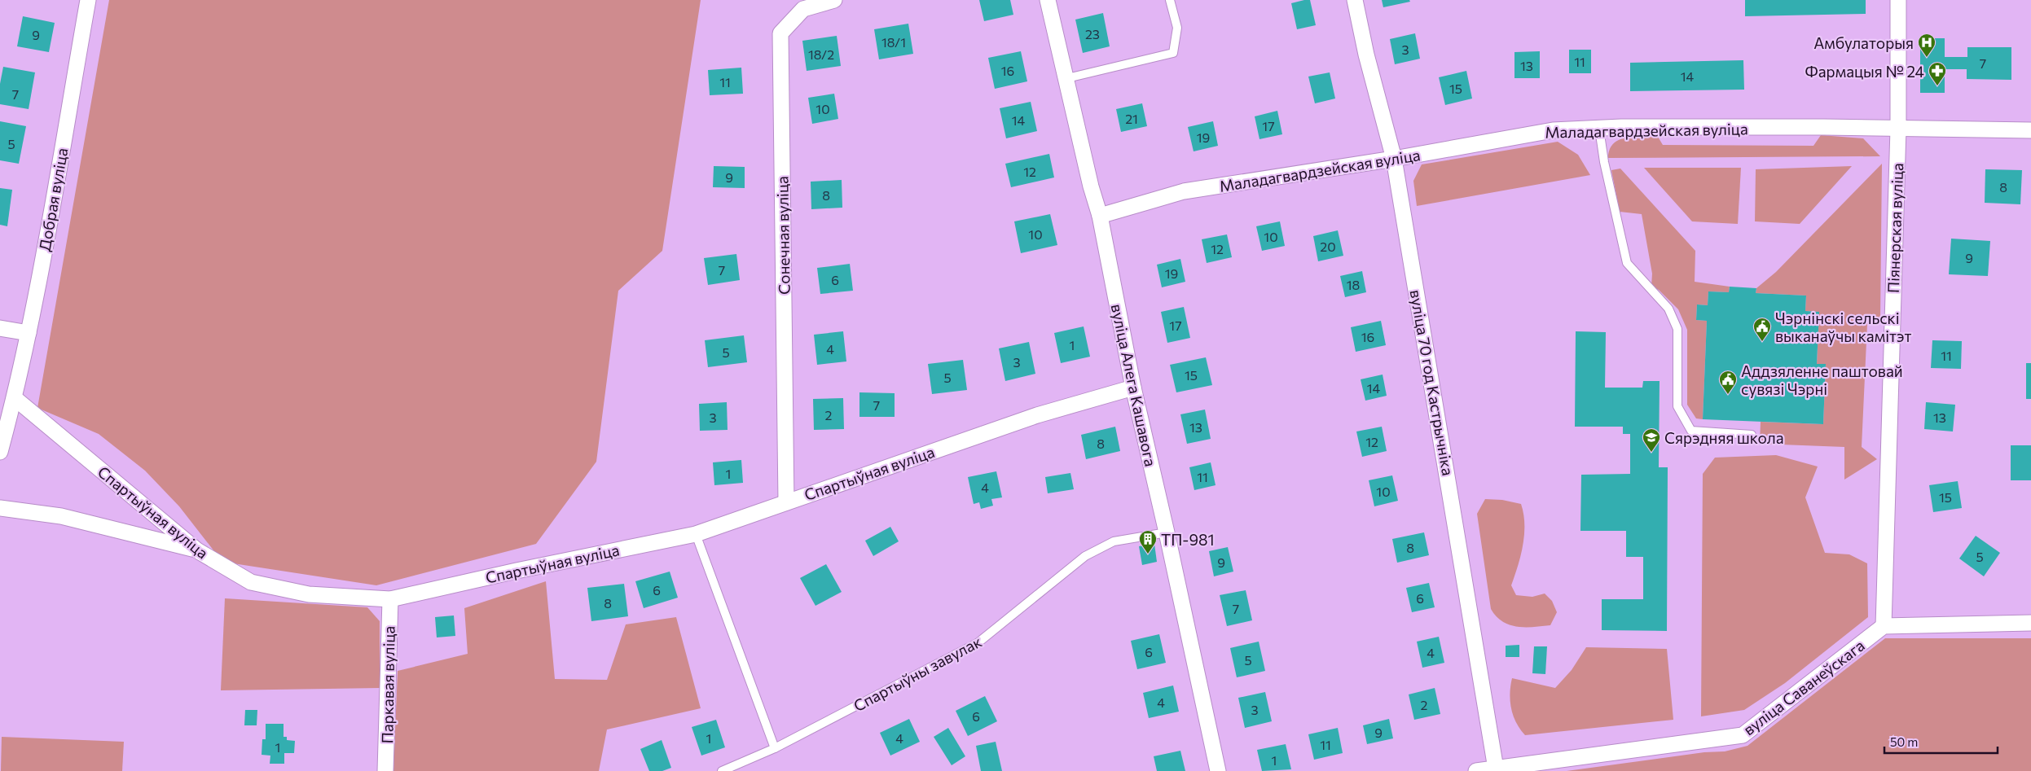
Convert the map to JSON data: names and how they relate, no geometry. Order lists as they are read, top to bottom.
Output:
{
  "streets": {
    "street": [
      "Маладагвардзейская вуліца",
      "Добрая вуліца",
      "Піянерская вуліца",
      "Сонечная вуліца",
      "вуліца 70 год Кастрычніка",
      "вуліца Алега Кашавога",
      "Спартыўная вуліца",
      "Паркавая вуліца",
      "вуліца Саванеўскага"
    ],
    "lane": ["Спартыўны завулак"]
  },
  "crossings": [
    ["Маладагвардзейская вуліца", "Піянерская вуліца"],
    ["Маладагвардзейская вуліца", "вуліца 70 год Кастрычніка"],
    ["Маладагвардзейская вуліца", "вуліца Алега Кашавога"],
    ["Добрая вуліца", "Спартыўная вуліца"],
    ["Піянерская вуліца", "вуліца Саванеўскага"],
    ["Сонечная вуліца", "Спартыўная вуліца"],
    ["вуліца 70 год Кастрычніка", "вуліца Саванеўскага"],
    ["вуліца Алега Кашавога", "Спартыўная вуліца"],
    ["вуліца Алега Кашавога", "Спартыўны завулак"],
    ["Спартыўная вуліца", "Паркавая вуліца"]
  ],
  "places": {
    "hospital": ["Амбулаторыя"],
    "pharmacy": ["Фармацыя № 24"],
    "public building": ["Чэрнінскі сельскі выканаўчы камітэт", "Аддзяленне паштовай сувязі Чэрні"],
    "school or university": ["Сярэдняя школа"],
    "building": ["ТП-981"]
  },
  "house_numbers": [
    "23",
    "9",
    "18/1",
    "3",
    "18/2",
    "11",
    "7",
    "13",
    "16",
    "14",
    "11",
    "15",
    "7",
    "10",
    "21",
    "14",
    "17",
    "19",
    "5",
    "12",
    "9",
    "8",
    "8",
    "10",
    "10",
    "20",
    "12",
    "9",
    "7",
    "19",
    "6",
    "18",
    "17",
    "16",
    "1",
    "4",
    "5",
    "11",
    "3",
    "15",
    "5",
    "14",
    "7",
    "2",
    "3",
    "13",
    "13",
    "12",
    "8",
    "1",
    "11",
    "4",
    "10",
    "15",
    "8",
    "5",
    "9",
    "6",
    "6",
    "8",
    "7",
    "6",
    "4",
    "5",
    "4",
    "2",
    "3",
    "6",
    "9",
    "1",
    "4",
    "11",
    "1",
    "1"
  ],
  "scale_bar": "50 m"
}
